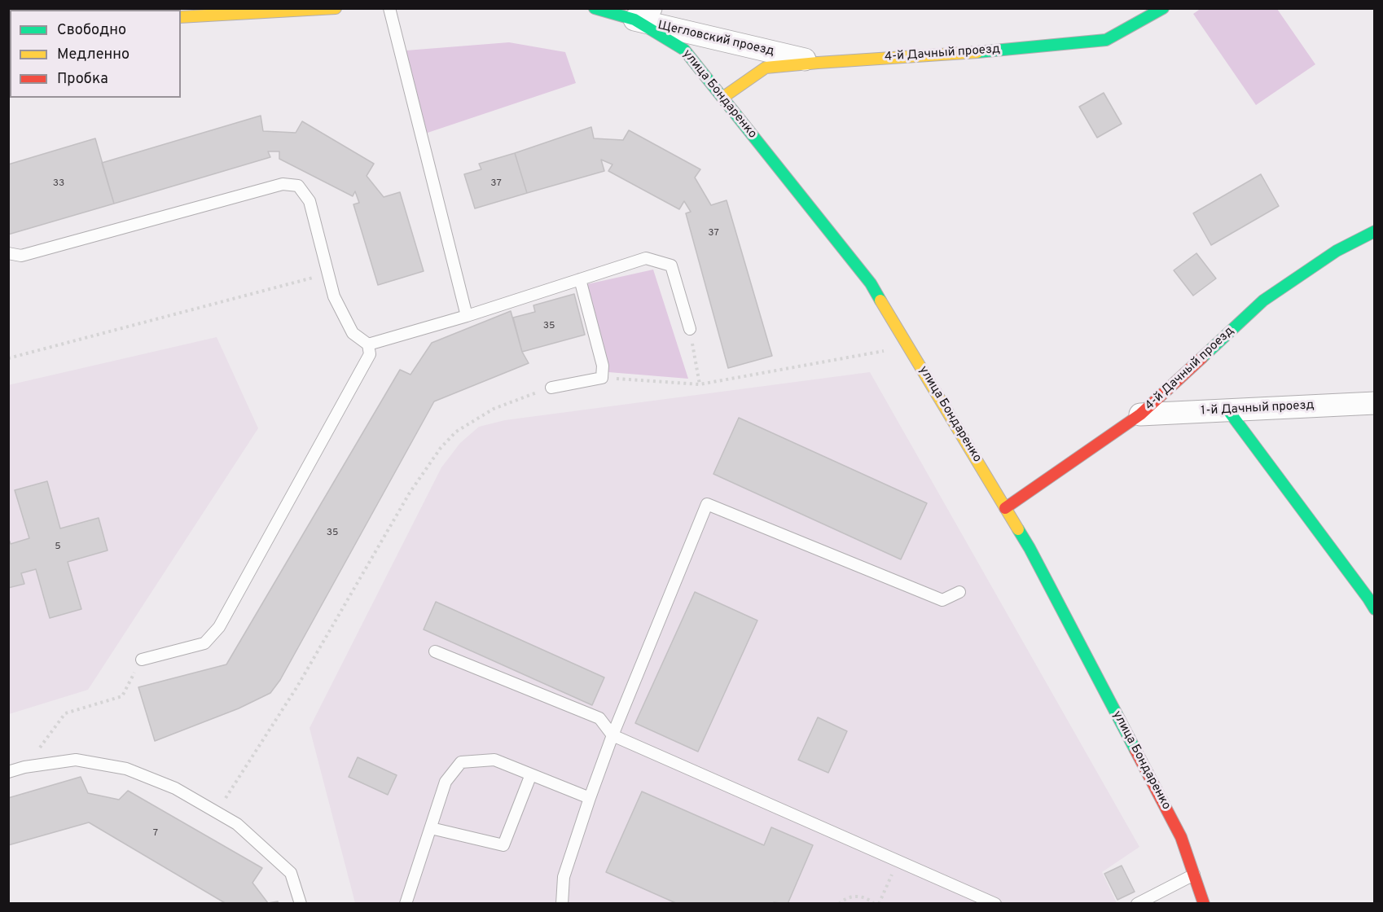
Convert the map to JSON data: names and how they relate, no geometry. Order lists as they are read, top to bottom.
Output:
{
  "streets": {
    "street": [
      "Щегловский проезд",
      "4-й Дачный проезд",
      "улица Бондаренко",
      "1-й Дачный проезд"
    ]
  },
  "crossings": [
    ["Щегловский проезд", "4-й Дачный проезд"],
    ["Щегловский проезд", "улица Бондаренко"],
    ["4-й Дачный проезд", "улица Бондаренко"],
    ["4-й Дачный проезд", "1-й Дачный проезд"]
  ],
  "house_numbers": [
    "33",
    "37",
    "37",
    "35",
    "35",
    "5",
    "7"
  ],
  "legend": ["Свободно", "Медленно", "Пробка"]
}
